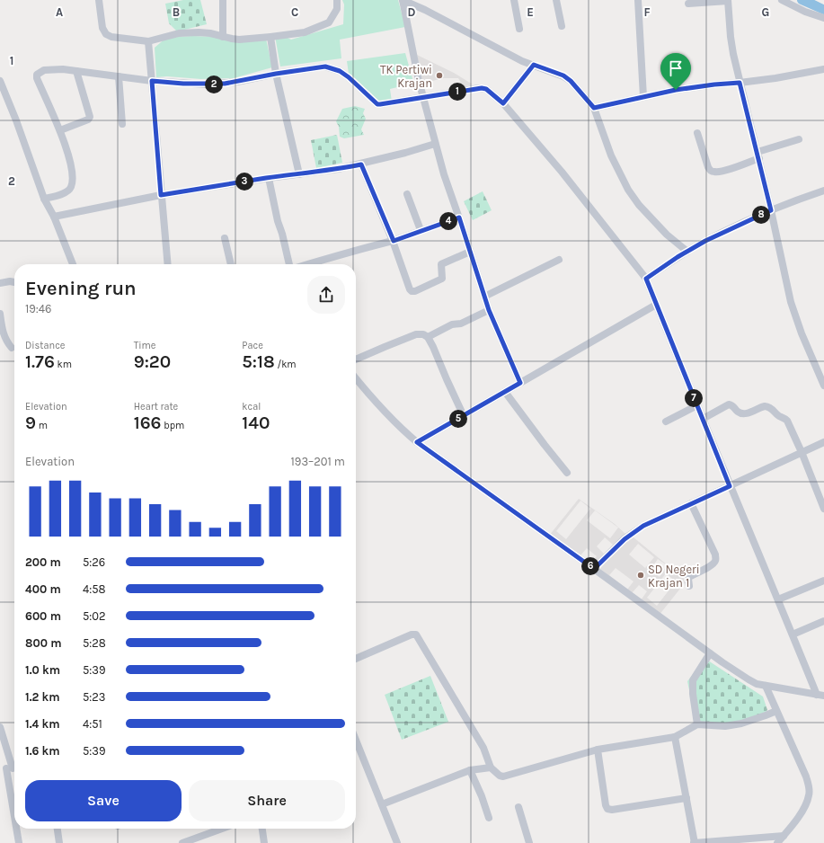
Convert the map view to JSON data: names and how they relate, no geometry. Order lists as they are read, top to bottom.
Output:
{
  "places": ["TK Pertiwi Krajan", "SD Negeri Krajan 1"],
  "page": {
    "pins": [
      "2",
      "1",
      "3",
      "8",
      "4",
      "7",
      "5",
      "6"
    ],
    "heading": ["Evening run", "19:46"],
    "stats": [
      ["Distance", "1.76 km"],
      ["Time", "9:20"],
      ["Pace", "5:18 /km"],
      ["Elevation", "9 m"],
      ["Heart rate", "166 bpm"],
      ["kcal", "140"]
    ],
    "chart": ["Elevation", "193–201 m"],
    "list": [
      {
        "name": "200 m",
        "note": "5:26"
      },
      {
        "name": "400 m",
        "note": "4:58"
      },
      {
        "name": "600 m",
        "note": "5:02"
      },
      {
        "name": "800 m",
        "note": "5:28"
      },
      {
        "name": "1.0 km",
        "note": "5:39"
      },
      {
        "name": "1.2 km",
        "note": "5:23"
      },
      {
        "name": "1.4 km",
        "note": "4:51"
      },
      {
        "name": "1.6 km",
        "note": "5:39"
      }
    ],
    "buttons": ["Save", "Share"]
  },
  "grid": {
    "columns": [
      "A",
      "B",
      "C",
      "D",
      "E",
      "F",
      "G"
    ],
    "rows": ["1", "2"]
  }
}
